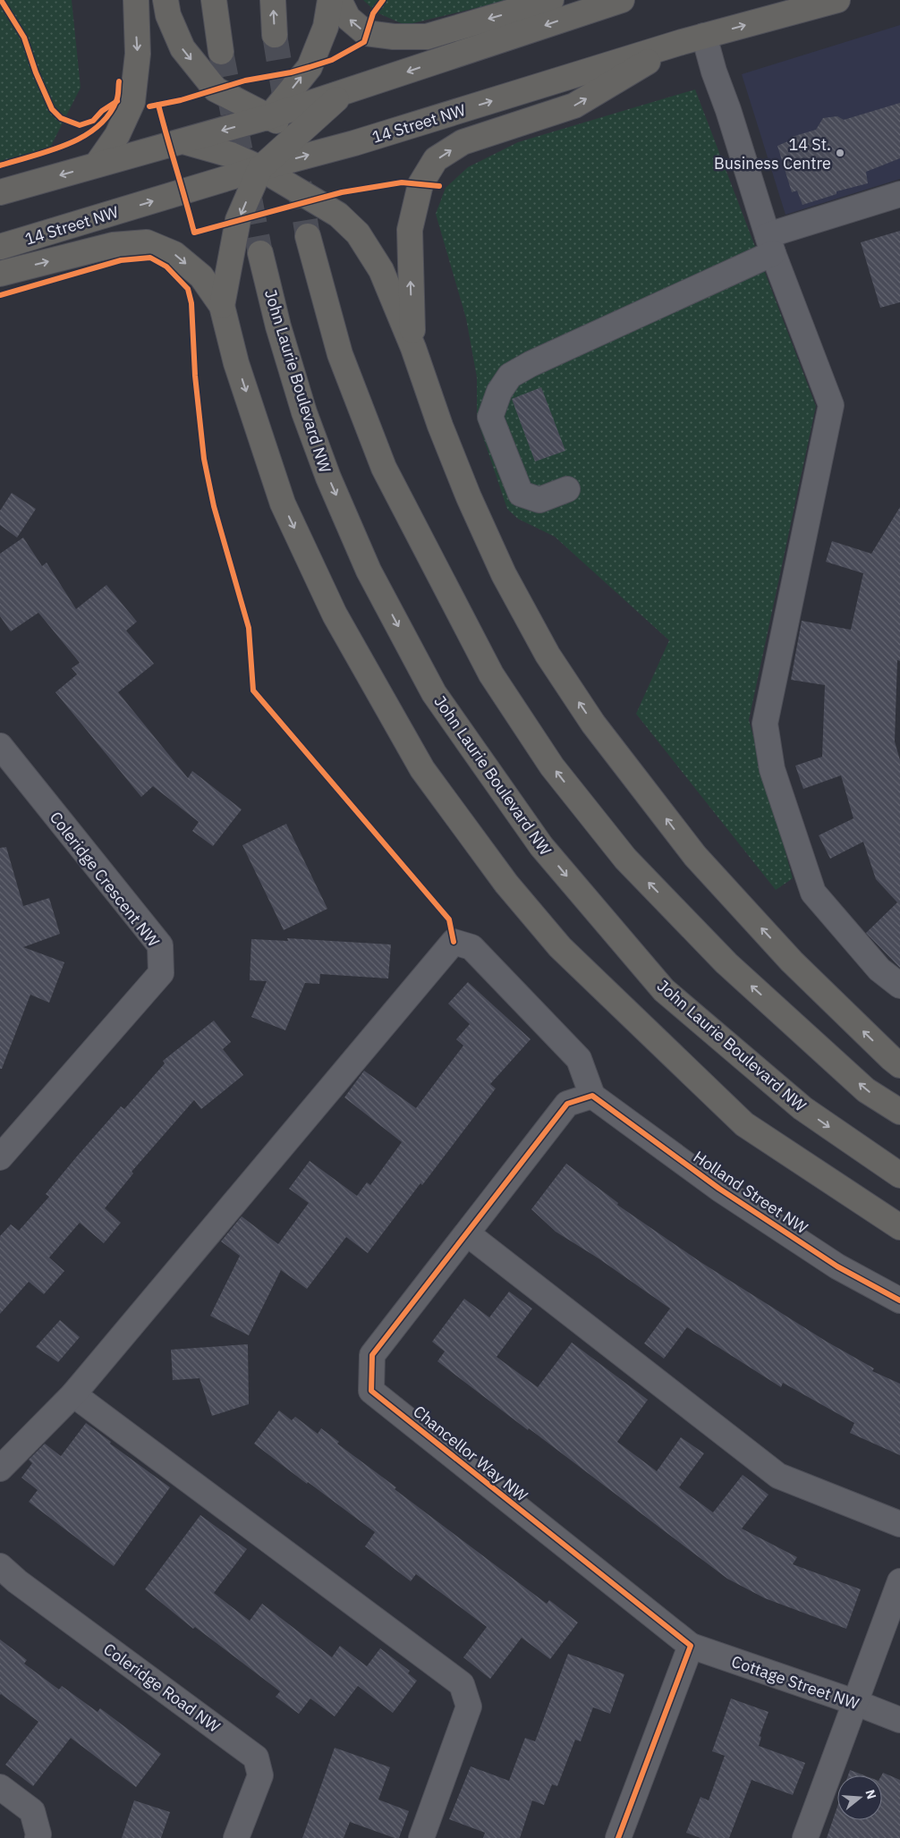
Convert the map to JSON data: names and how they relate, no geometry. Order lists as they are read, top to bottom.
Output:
{
  "streets": {
    "main road": ["14 Street NW", "John Laurie Boulevard NW"],
    "street": [
      "Coleridge Crescent NW",
      "Holland Street NW",
      "Chancellor Way NW",
      "Cottage Street NW",
      "Coleridge Road NW"
    ]
  },
  "crossings": [
    ["Holland Street NW", "Chancellor Way NW"],
    ["Chancellor Way NW", "Cottage Street NW"]
  ],
  "places": ["14 St. Business Centre"],
  "north": "right"
}
